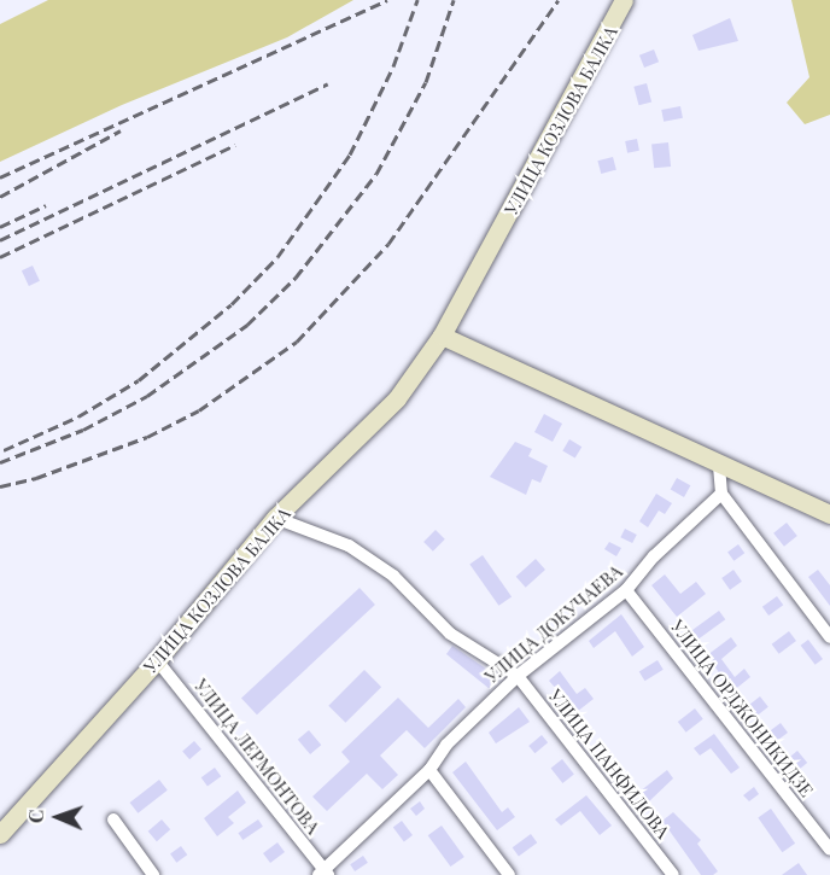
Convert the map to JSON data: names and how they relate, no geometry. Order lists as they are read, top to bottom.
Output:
{
  "streets": {
    "main road": ["УЛИЦА КОЗЛОВА БАЛКА"],
    "street": [
      "УЛИЦА ДОКУЧАЕВА",
      "УЛИЦА ОРДЖОНИКИДЗЕ",
      "УЛИЦА ЛЕРМОНТОВА",
      "УЛИЦА ПАНФИЛОВА"
    ]
  },
  "crossings": [
    ["УЛИЦА КОЗЛОВА БАЛКА", "УЛИЦА ЛЕРМОНТОВА"],
    ["УЛИЦА КОЗЛОВА БАЛКА", "УЛИЦА ПАНФИЛОВА"],
    ["УЛИЦА ДОКУЧАЕВА", "УЛИЦА ОРДЖОНИКИДЗЕ"],
    ["УЛИЦА ДОКУЧАЕВА", "УЛИЦА ЛЕРМОНТОВА"],
    ["УЛИЦА ДОКУЧАЕВА", "УЛИЦА ПАНФИЛОВА"]
  ],
  "north": "left"
}
